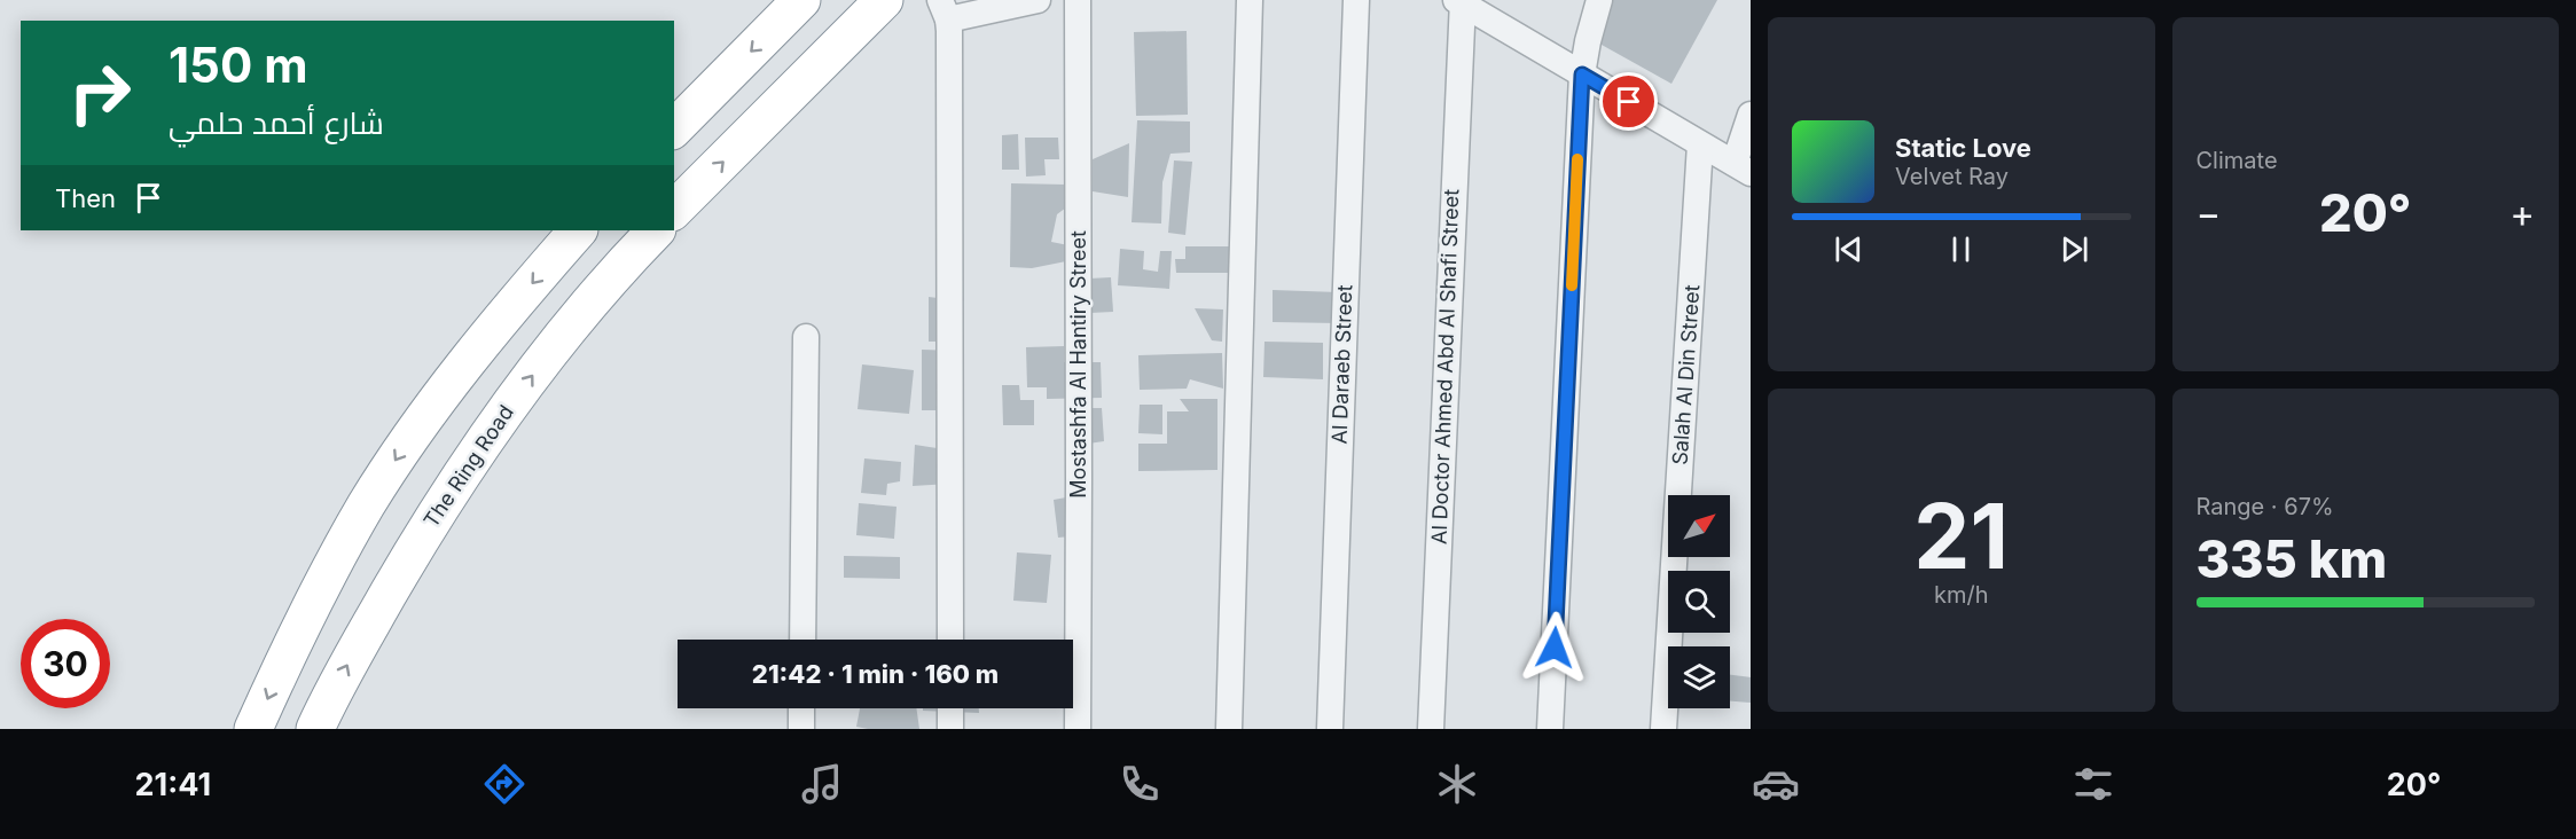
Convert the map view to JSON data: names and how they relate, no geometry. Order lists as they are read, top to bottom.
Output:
{
  "streets": {
    "highway": ["The Ring Road"],
    "street": [
      "Mostashfa Al Hantiry Street",
      "Al Daraeb Street",
      "Al Doctor Ahmed Abd Al Shafi Street",
      "Salah Al Din Street"
    ]
  },
  "north": "top right",
  "page": {
    "tile": [
      "Climate",
      ["21", "km/h"],
      ["Range · 67%", "335 km"]
    ],
    "turn": ["150 m", "شارع أحمد حلمي"],
    "song": ["Static Love", "Velvet Ray"],
    "then": "Then",
    "heat": ["−", "20°", "+"],
    "limit": "30",
    "trip": "21:42 · 1 min · 160 m",
    "tabs": ["21:41", "20°"]
  }
}
